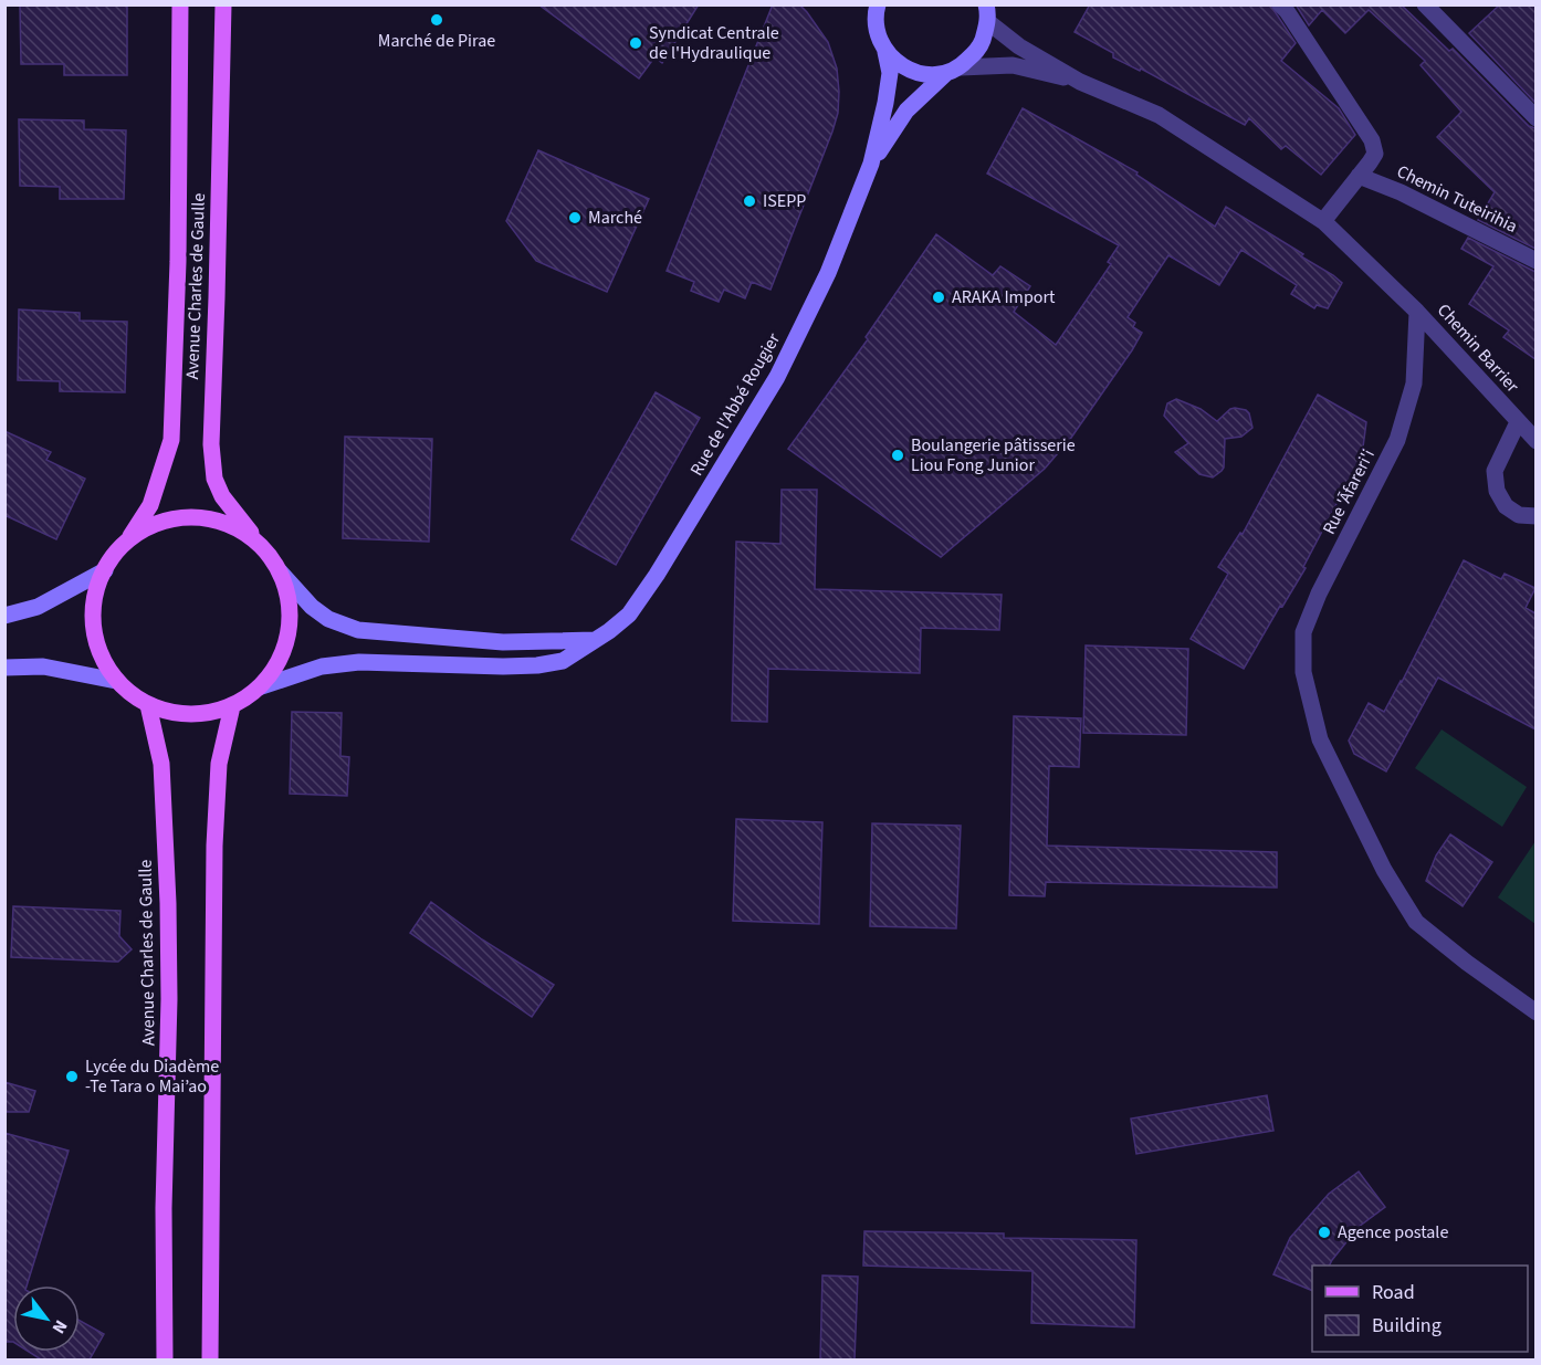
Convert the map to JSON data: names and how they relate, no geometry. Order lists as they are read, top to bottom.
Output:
{
  "streets": {
    "main road": ["Avenue Charles de Gaulle", "Rue de l'Abbé Rougier"],
    "street": ["Chemin Tuteirihia", "Chemin Barrier", "Rue 'Āfareri'i"]
  },
  "crossings": [
    ["Avenue Charles de Gaulle", "Rue de l'Abbé Rougier"],
    ["Chemin Barrier", "Rue 'Āfareri'i"]
  ],
  "places": [
    "Marché de Pirae",
    "Syndicat Centrale de l'Hydraulique",
    "ISEPP",
    "Marché",
    "ARAKA Import",
    "Boulangerie pâtisserie Liou Fong Junior",
    "Lycée du Diadème -Te Tara o Mai’ao",
    "Agence postale"
  ],
  "legend": ["Road", "Building"],
  "north": "bottom right"
}
